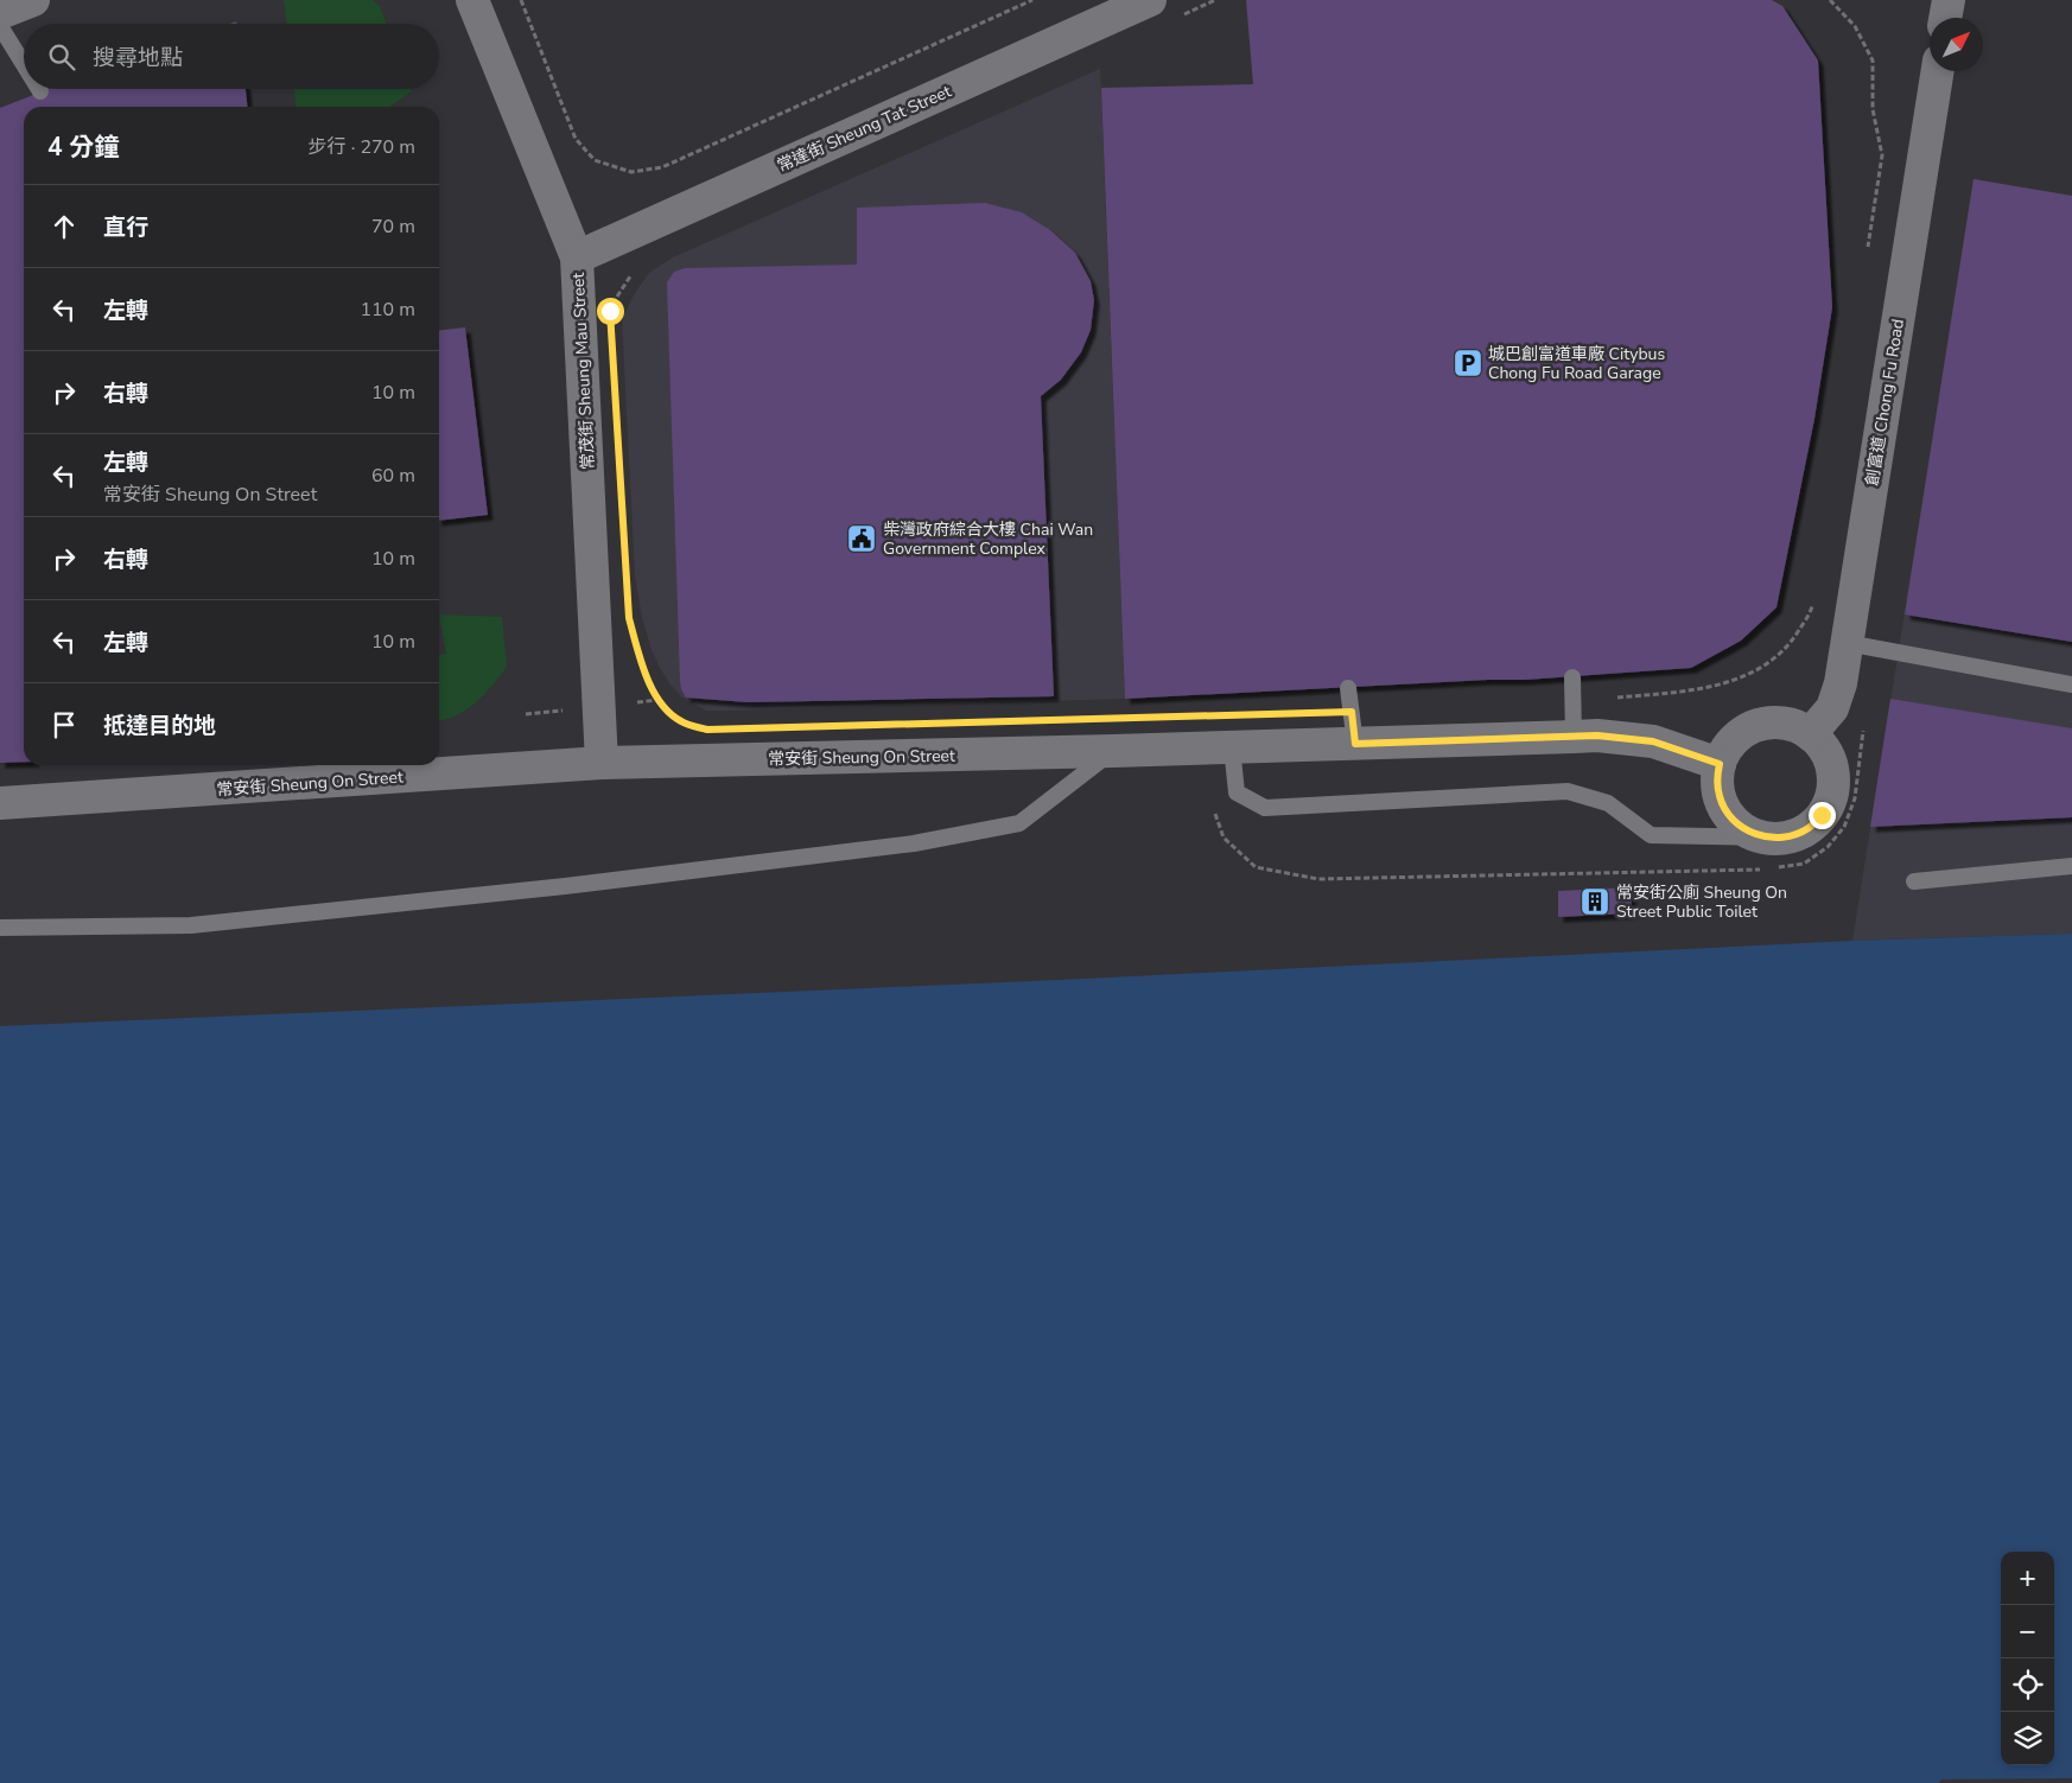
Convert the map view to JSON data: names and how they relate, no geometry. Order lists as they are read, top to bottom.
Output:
{
  "streets": {
    "street": [
      "常達街 Sheung Tat Street",
      "常茂街 Sheung Mau Street",
      "創富道 Chong Fu Road",
      "常安街 Sheung On Street"
    ]
  },
  "crossings": [
    ["常達街 Sheung Tat Street", "常茂街 Sheung Mau Street"],
    ["常茂街 Sheung Mau Street", "常安街 Sheung On Street"],
    ["創富道 Chong Fu Road", "常安街 Sheung On Street"]
  ],
  "places": {
    "parking": ["城巴創富道車廠 Citybus Chong Fu Road Garage"],
    "public building": ["柴灣政府綜合大樓 Chai Wan Government Complex"],
    "building": ["常安街公廁 Sheung On Street Public Toilet"]
  },
  "north": "top right",
  "page": {
    "search": "搜尋地點",
    "heading": ["4 分鐘", "步行 · 270 m"],
    "list": [
      ["直行", "70 m"],
      ["左轉", "110 m"],
      ["右轉", "10 m"],
      ["左轉", "常安街 Sheung On Street", "60 m"],
      ["右轉", "10 m"],
      ["左轉", "10 m"],
      "抵達目的地"
    ],
    "map_buttons": ["+", "−"]
  }
}
